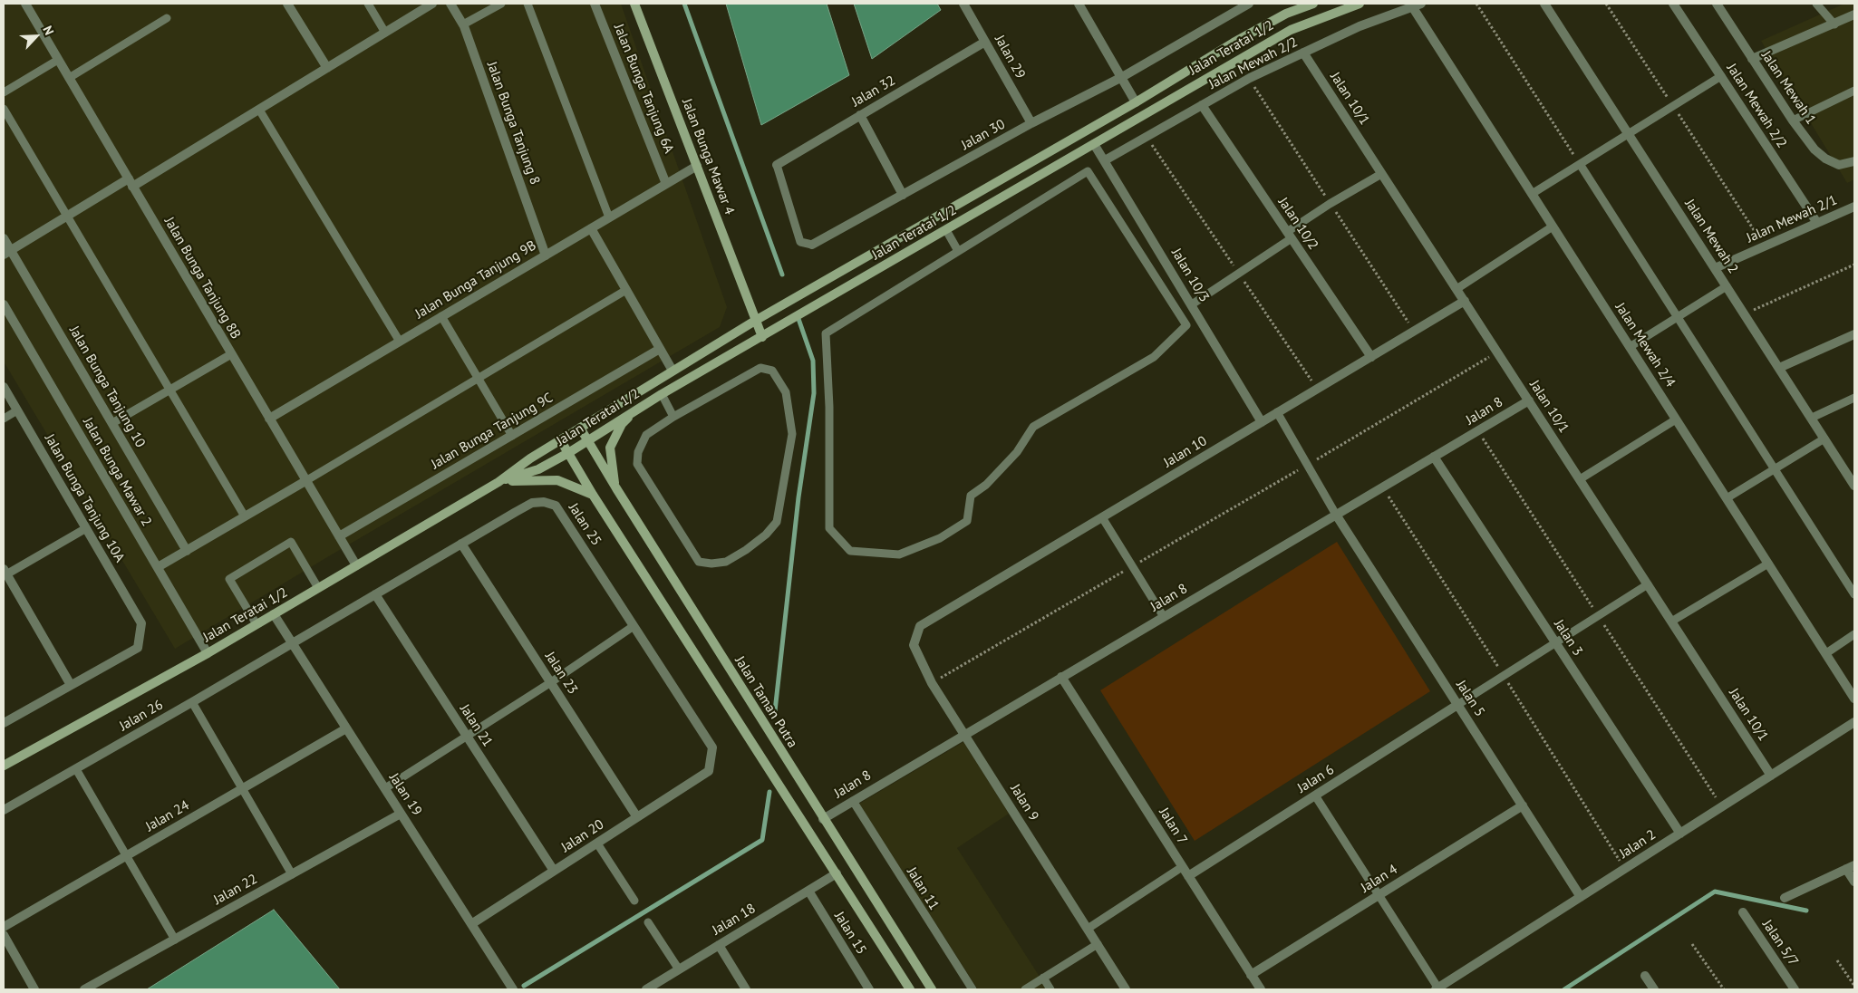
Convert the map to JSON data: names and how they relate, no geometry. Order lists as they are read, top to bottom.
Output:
{
  "streets": {
    "main road": ["Jalan Teratai 1/2", "Jalan Bunga Mawar 4", "Jalan Taman Putra"],
    "street": [
      "Jalan 29",
      "Jalan Mewah 2/2",
      "Jalan Mewah 1",
      "Jalan Bunga Tanjung 6A",
      "Jalan 32",
      "Jalan 10/1",
      "Jalan Bunga Tanjung 8",
      "Jalan 30",
      "Jalan Mewah 2/1",
      "Jalan 10/2",
      "Jalan Mewah 2",
      "Jalan 10/3",
      "Jalan Bunga Tanjung 8B",
      "Jalan Bunga Tanjung 9B",
      "Jalan Mewah 2/4",
      "Jalan Bunga Tanjung 10",
      "Jalan 8",
      "Jalan Bunga Tanjung 9C",
      "Jalan 10",
      "Jalan Bunga Mawar 2",
      "Jalan Bunga Tanjung 10A",
      "Jalan 25",
      "Jalan 3",
      "Jalan 23",
      "Jalan 5",
      "Jalan 26",
      "Jalan 21",
      "Jalan 6",
      "Jalan 19",
      "Jalan 9",
      "Jalan 24",
      "Jalan 7",
      "Jalan 20",
      "Jalan 2",
      "Jalan 4",
      "Jalan 22",
      "Jalan 18",
      "Jalan 15",
      "Jalan 5/7"
    ],
    "lane": ["Jalan 11"]
  },
  "crossings": [
    ["Jalan Teratai 1/2", "Jalan Bunga Mawar 4"],
    ["Jalan Teratai 1/2", "Jalan 10/3"],
    ["Jalan Teratai 1/2", "Jalan Bunga Tanjung 8B"],
    ["Jalan Teratai 1/2", "Jalan Bunga Mawar 2"],
    ["Jalan Teratai 1/2", "Jalan Taman Putra"],
    ["Jalan Teratai 1/2", "Jalan 19"],
    ["Jalan 29", "Jalan 32"],
    ["Jalan 29", "Jalan 30"],
    ["Jalan Mewah 2/2", "Jalan 10/1"],
    ["Jalan Mewah 2/2", "Jalan Mewah 2/1"],
    ["Jalan Mewah 2/2", "Jalan 10/2"],
    ["Jalan Mewah 2/2", "Jalan 10/3"],
    ["Jalan Mewah 2/2", "Jalan Mewah 2/4"],
    ["Jalan Bunga Tanjung 6A", "Jalan Bunga Tanjung 9B"],
    ["Jalan 32", "Jalan 30"],
    ["Jalan 10/1", "Jalan 8"],
    ["Jalan 10/1", "Jalan 10"],
    ["Jalan 10/1", "Jalan 2"],
    ["Jalan Bunga Tanjung 8", "Jalan Bunga Tanjung 9B"],
    ["Jalan Bunga Mawar 4", "Jalan Bunga Tanjung 9B"],
    ["Jalan Mewah 2/1", "Jalan Mewah 2"],
    ["Jalan 10/2", "Jalan 10"],
    ["Jalan 10/3", "Jalan 10"],
    ["Jalan Bunga Tanjung 8B", "Jalan Bunga Tanjung 9B"],
    ["Jalan Bunga Tanjung 8B", "Jalan Bunga Tanjung 9C"],
    ["Jalan 8", "Jalan 3"],
    ["Jalan 8", "Jalan 5"],
    ["Jalan 8", "Jalan Taman Putra"],
    ["Jalan 8", "Jalan 9"],
    ["Jalan 8", "Jalan 7"],
    ["Jalan 8", "Jalan 11"],
    ["Jalan 10", "Jalan 9"],
    ["Jalan 25", "Jalan 23"],
    ["Jalan 25", "Jalan 26"],
    ["Jalan 25", "Jalan 21"],
    ["Jalan 25", "Jalan 19"],
    ["Jalan 25", "Jalan 20"],
    ["Jalan 3", "Jalan 2"],
    ["Jalan 23", "Jalan 20"],
    ["Jalan 5", "Jalan 6"],
    ["Jalan 5", "Jalan 2"],
    ["Jalan 5", "Jalan 4"],
    ["Jalan 26", "Jalan 19"],
    ["Jalan 21", "Jalan 20"],
    ["Jalan 6", "Jalan 7"],
    ["Jalan 19", "Jalan 24"],
    ["Jalan 19", "Jalan 20"],
    ["Jalan 19", "Jalan 22"],
    ["Jalan 7", "Jalan 4"],
    ["Jalan 18", "Jalan 15"]
  ],
  "north": "top right"
}
